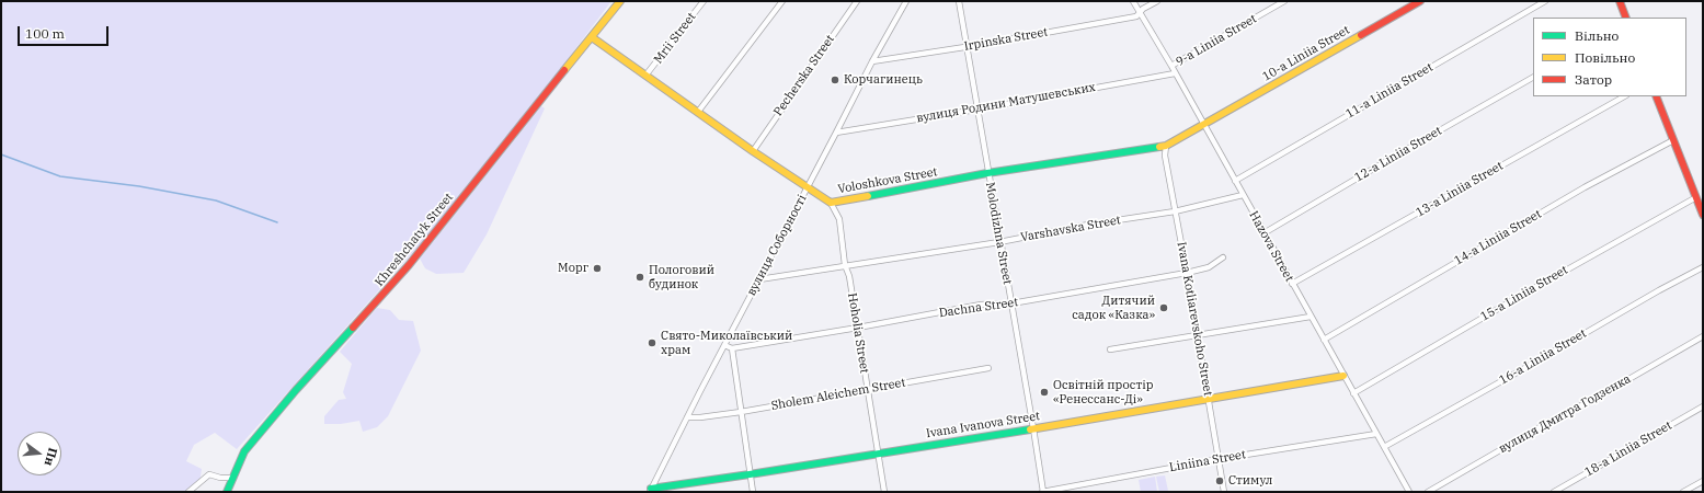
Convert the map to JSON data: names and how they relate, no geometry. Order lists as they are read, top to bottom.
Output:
{
  "streets": {
    "street": [
      "Mrii Street",
      "Irpinska Street",
      "9-a Liniia Street",
      "10-a Liniia Street",
      "Pecherska Street",
      "11-a Liniia Street",
      "вулиця Родини Матушевських",
      "12-a Liniia Street",
      "Voloshkova Street",
      "13-a Liniia Street",
      "Varshavska Street",
      "Molodizhna Street",
      "14-a Liniia Street",
      "Khreshchatyk Street",
      "вулиця Соборності",
      "Hazova Street",
      "15-a Liniia Street",
      "Dachna Street",
      "Ivana Kotliarevskoho Street",
      "Hoholia Street",
      "16-a Liniia Street",
      "Sholem Aleichem Street",
      "вулиця Дмитра Годзенка",
      "Ivana Ivanova Street",
      "18-a Liniia Street",
      "Liniina Street"
    ]
  },
  "crossings": [
    ["Mrii Street", "Voloshkova Street"],
    ["Irpinska Street", "Molodizhna Street"],
    ["Irpinska Street", "вулиця Соборності"],
    ["Irpinska Street", "Hazova Street"],
    ["9-a Liniia Street", "Hazova Street"],
    ["10-a Liniia Street", "Voloshkova Street"],
    ["10-a Liniia Street", "Hazova Street"],
    ["Pecherska Street", "Voloshkova Street"],
    ["11-a Liniia Street", "Hazova Street"],
    ["вулиця Родини Матушевських", "Molodizhna Street"],
    ["вулиця Родини Матушевських", "вулиця Соборності"],
    ["вулиця Родини Матушевських", "Hazova Street"],
    ["12-a Liniia Street", "Hazova Street"],
    ["Voloshkova Street", "Molodizhna Street"],
    ["Voloshkova Street", "Khreshchatyk Street"],
    ["Voloshkova Street", "вулиця Соборності"],
    ["Voloshkova Street", "Hazova Street"],
    ["Voloshkova Street", "Ivana Kotliarevskoho Street"],
    ["Voloshkova Street", "Hoholia Street"],
    ["13-a Liniia Street", "Hazova Street"],
    ["Varshavska Street", "Molodizhna Street"],
    ["Varshavska Street", "вулиця Соборності"],
    ["Varshavska Street", "Hazova Street"],
    ["Varshavska Street", "Ivana Kotliarevskoho Street"],
    ["Varshavska Street", "Hoholia Street"],
    ["Molodizhna Street", "Dachna Street"],
    ["Molodizhna Street", "Ivana Ivanova Street"],
    ["Molodizhna Street", "Liniina Street"],
    ["14-a Liniia Street", "Hazova Street"],
    ["вулиця Соборності", "Sholem Aleichem Street"],
    ["вулиця Соборності", "Ivana Ivanova Street"],
    ["Hazova Street", "15-a Liniia Street"],
    ["Hazova Street", "16-a Liniia Street"],
    ["Hazova Street", "Ivana Ivanova Street"],
    ["Hazova Street", "Liniina Street"],
    ["Dachna Street", "Ivana Kotliarevskoho Street"],
    ["Dachna Street", "Hoholia Street"],
    ["Ivana Kotliarevskoho Street", "Ivana Ivanova Street"],
    ["Ivana Kotliarevskoho Street", "Liniina Street"],
    ["Hoholia Street", "Sholem Aleichem Street"],
    ["Hoholia Street", "Ivana Ivanova Street"]
  ],
  "places": [
    "Корчагинець",
    "Морг",
    "Пологовий будинок",
    "Дитячий садок «Казка»",
    "Свято-Миколаївський храм",
    "Освітній простір «Ренессанс-Ді»",
    "Стимул"
  ],
  "legend": ["Вільно", "Повільно", "Затор"],
  "scale_bar": "100 m",
  "north": "right"
}
